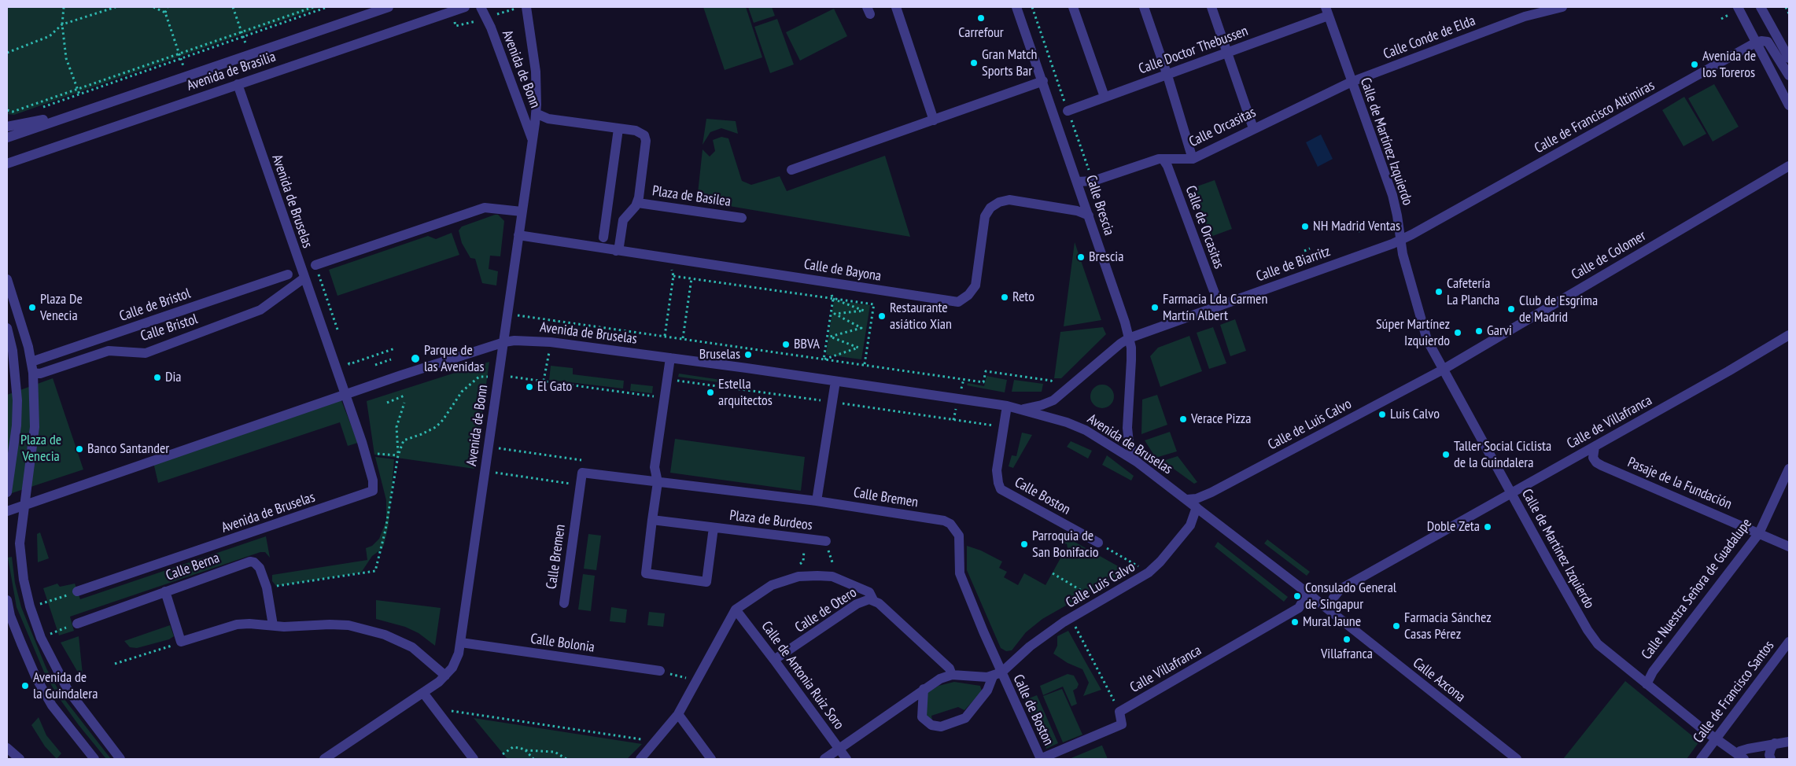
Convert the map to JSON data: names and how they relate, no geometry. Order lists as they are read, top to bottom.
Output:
{
  "streets": {
    "street": [
      "Calle Conde de Elda",
      "Calle Doctor Thebussen",
      "Avenida de Bonn",
      "Avenida de Brasilia",
      "Calle de Francisco Altimiras",
      "Calle Orcasitas",
      "Calle de Martínez Izquierdo",
      "Plaza de Basilea",
      "Avenida de Bruselas",
      "Calle Brescia",
      "Calle de Orcasitas",
      "Calle de Colomer",
      "Calle de Biarritz",
      "Calle de Bayona",
      "Calle de Bristol",
      "Calle Bristol",
      "Calle de Villafranca",
      "Calle de Luis Calvo",
      "Pasaje de la Fundación",
      "Calle Boston",
      "Calle Bremen",
      "Plaza de Burdeos",
      "Calle Berna",
      "Calle Luis Calvo",
      "Calle Nuestra Señora de Guadalupe",
      "Calle de Otero",
      "Calle Bolonia",
      "Calle Villafranca",
      "Calle de Antonia Ruiz Soro",
      "Calle Azcona",
      "Calle de Francisco Santos",
      "Calle de Boston"
    ]
  },
  "crossings": [
    ["Calle Conde de Elda", "Calle Orcasitas"],
    ["Calle Conde de Elda", "Calle de Martínez Izquierdo"],
    ["Calle Doctor Thebussen", "Calle de Martínez Izquierdo"],
    ["Avenida de Bonn", "Plaza de Basilea"],
    ["Avenida de Bonn", "Avenida de Bruselas"],
    ["Avenida de Bonn", "Calle de Bayona"],
    ["Avenida de Bonn", "Calle Bolonia"],
    ["Avenida de Brasilia", "Avenida de Bruselas"],
    ["Calle de Francisco Altimiras", "Calle de Martínez Izquierdo"],
    ["Calle de Francisco Altimiras", "Calle de Biarritz"],
    ["Calle Orcasitas", "Calle de Martínez Izquierdo"],
    ["Calle Orcasitas", "Calle Brescia"],
    ["Calle Orcasitas", "Calle de Orcasitas"],
    ["Calle de Martínez Izquierdo", "Calle de Colomer"],
    ["Calle de Martínez Izquierdo", "Calle de Biarritz"],
    ["Calle de Martínez Izquierdo", "Calle de Villafranca"],
    ["Calle de Martínez Izquierdo", "Calle de Luis Calvo"],
    ["Calle de Martínez Izquierdo", "Calle Nuestra Señora de Guadalupe"],
    ["Calle de Martínez Izquierdo", "Calle de Francisco Santos"],
    ["Plaza de Basilea", "Calle de Bayona"],
    ["Avenida de Bruselas", "Calle Brescia"],
    ["Avenida de Bruselas", "Calle Bristol"],
    ["Avenida de Bruselas", "Calle de Luis Calvo"],
    ["Avenida de Bruselas", "Calle Boston"],
    ["Avenida de Bruselas", "Calle Luis Calvo"],
    ["Avenida de Bruselas", "Calle Villafranca"],
    ["Avenida de Bruselas", "Calle Azcona"],
    ["Calle Brescia", "Calle de Biarritz"],
    ["Calle Brescia", "Calle de Bayona"],
    ["Calle de Orcasitas", "Calle de Biarritz"],
    ["Calle de Colomer", "Calle de Luis Calvo"],
    ["Calle de Villafranca", "Pasaje de la Fundación"],
    ["Calle de Villafranca", "Calle Azcona"],
    ["Pasaje de la Fundación", "Calle Nuestra Señora de Guadalupe"],
    ["Calle Bremen", "Calle Luis Calvo"],
    ["Calle Bremen", "Calle de Boston"],
    ["Calle Luis Calvo", "Calle de Boston"],
    ["Calle de Otero", "Calle de Antonia Ruiz Soro"],
    ["Calle Villafranca", "Calle Azcona"]
  ],
  "parks": ["Plaza de Venecia"],
  "places": [
    "Carrefour",
    "Gran Match Sports Bar",
    "Avenida de los Toreros",
    "NH Madrid Ventas",
    "Brescia",
    "Cafetería La Plancha",
    "Reto",
    "Plaza De Venecia",
    "Farmacia Lda Carmen Martín Albert",
    "Club de Esgrima de Madrid",
    "Restaurante asiático Xian",
    "Garvi",
    "Súper Martínez Izquierdo",
    "BBVA",
    "Bruselas",
    "Parque de las Avenidas",
    "Dia",
    "El Gato",
    "Estella arquitectos",
    "Luis Calvo",
    "Verace Pizza",
    "Banco Santander",
    "Taller Social Ciclista de la Guindalera",
    "Doble Zeta",
    "Parroquia de San Bonifacio",
    "Consulado General de Singapur",
    "Mural Jaune",
    "Farmacia Sánchez Casas Pérez",
    "Villafranca",
    "Avenida de la Guindalera"
  ]
}
